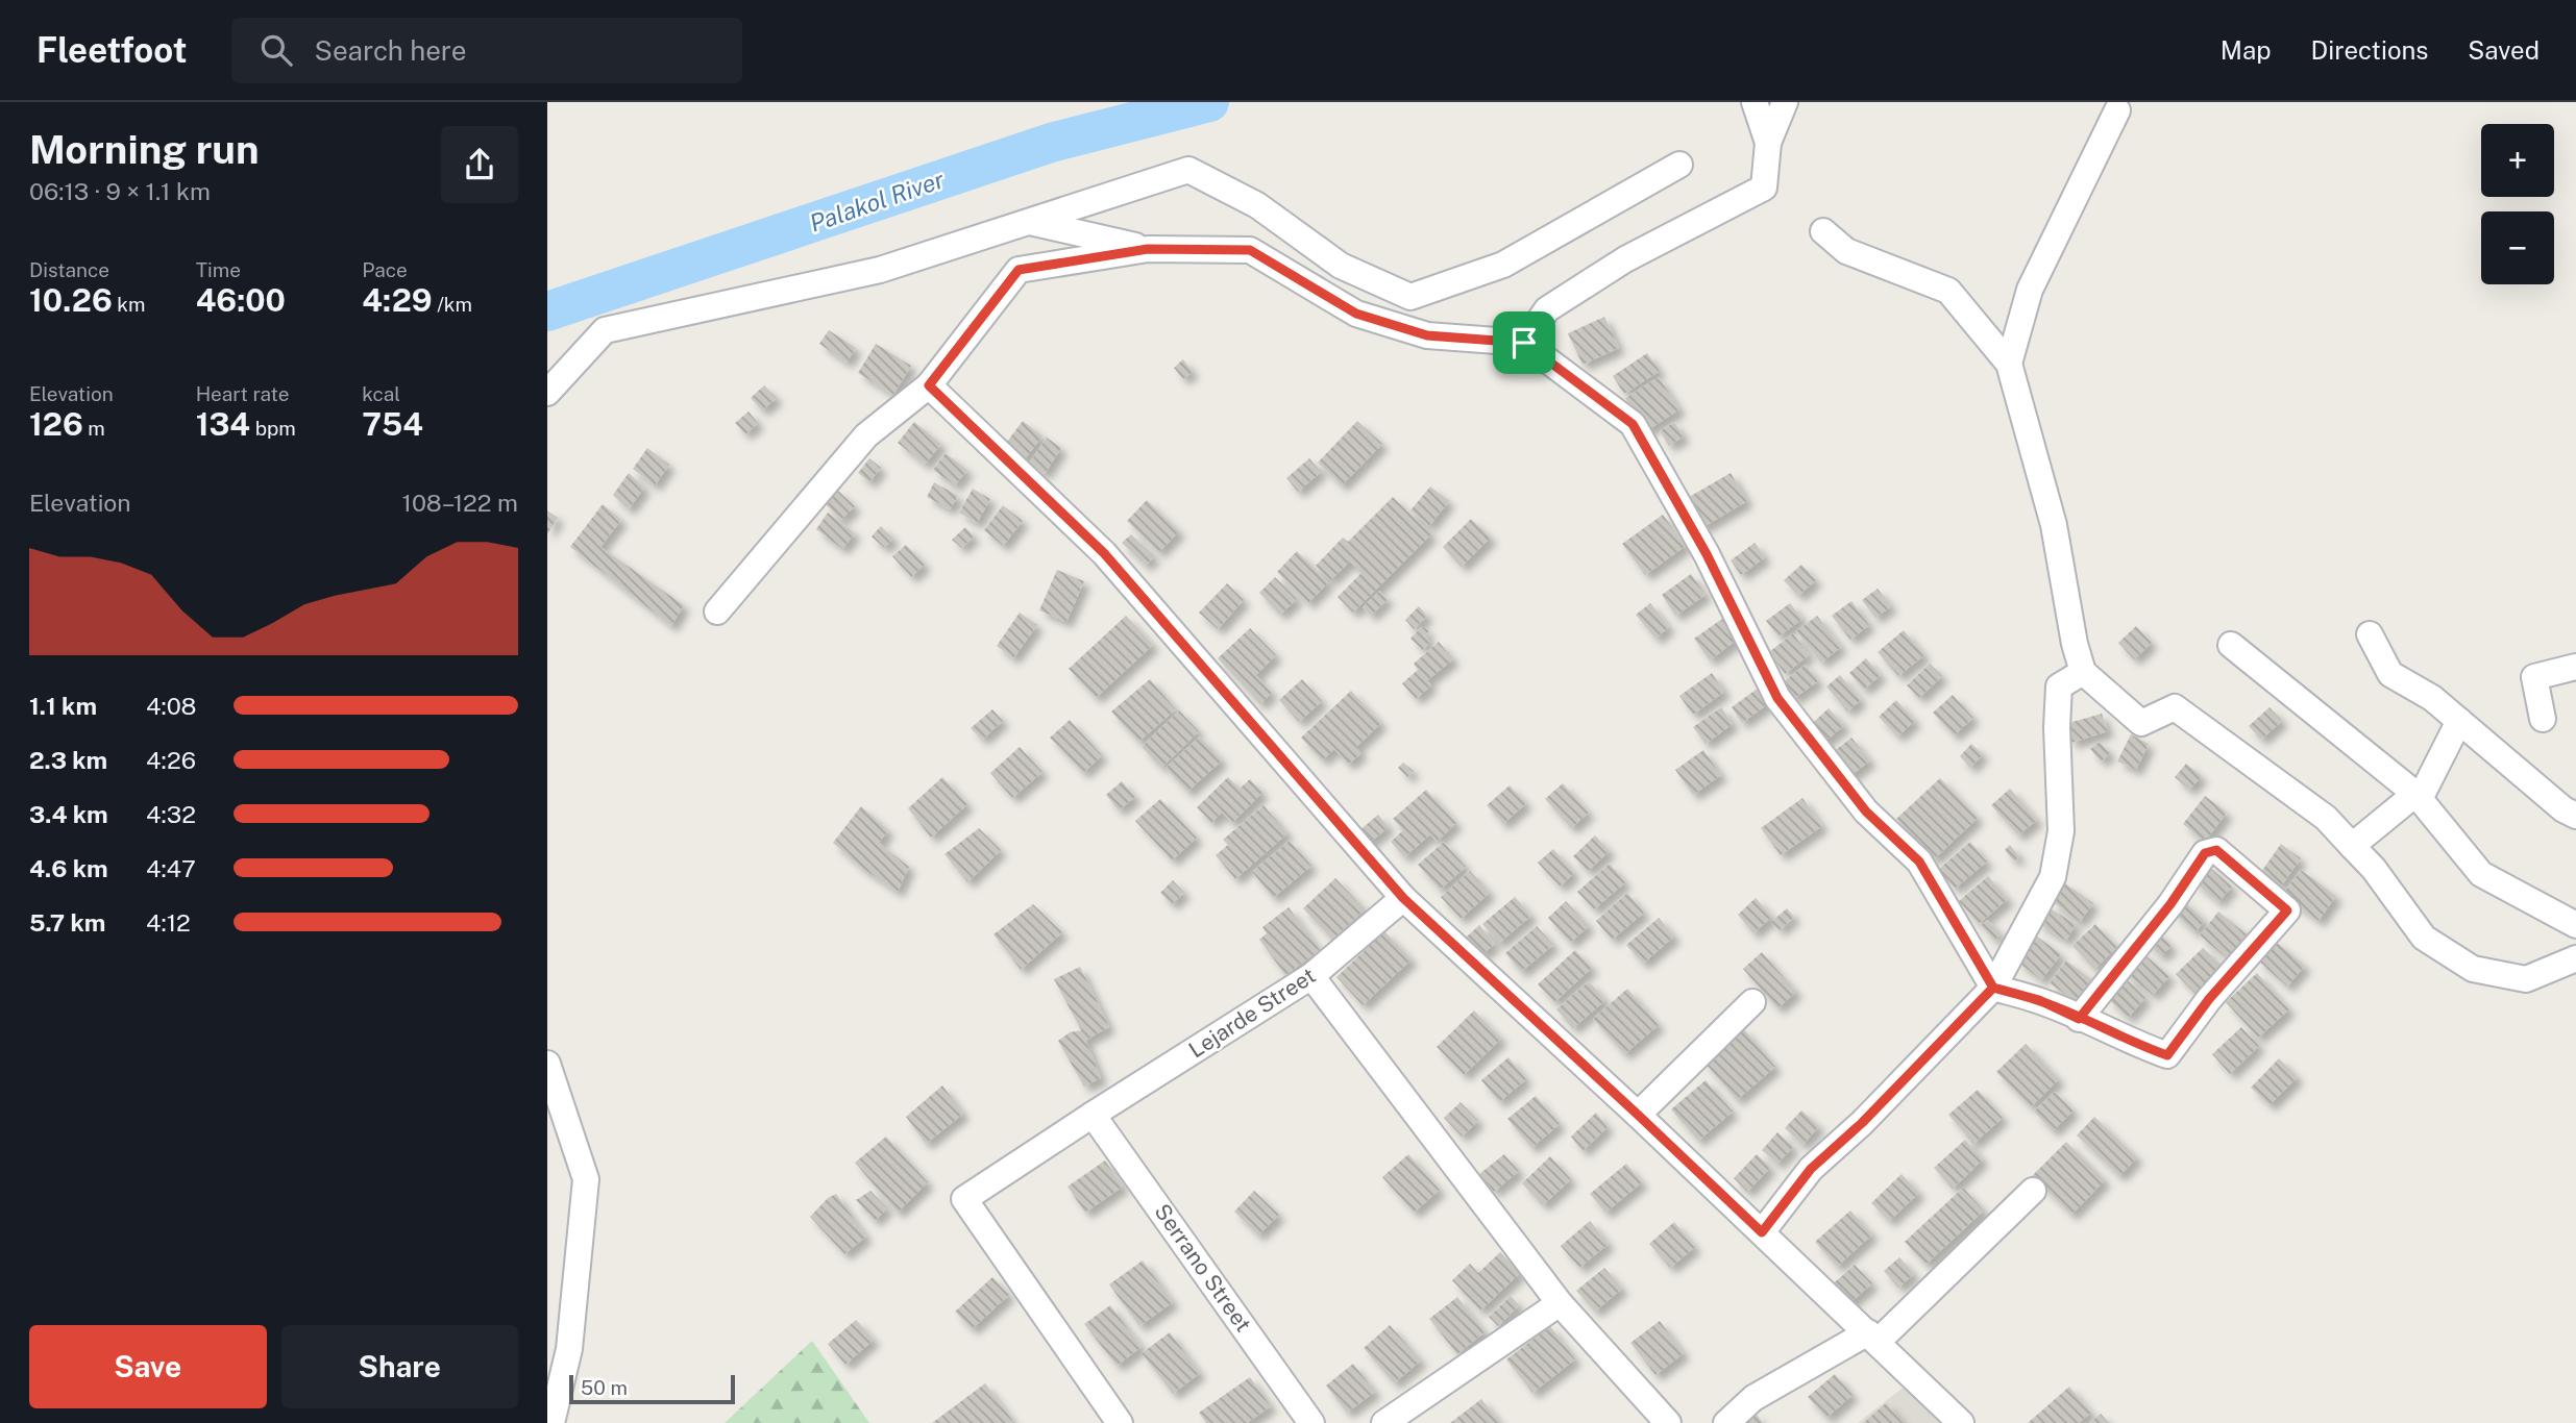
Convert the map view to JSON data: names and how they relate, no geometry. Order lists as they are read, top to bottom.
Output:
{
  "streets": {
    "street": ["Lejarde Street", "Serrano Street"]
  },
  "crossings": [
    ["Lejarde Street", "Serrano Street"]
  ],
  "water": ["Palakol River"],
  "scale_bar": "50 m",
  "page": {
    "header": "Fleetfoot",
    "search": "Search here",
    "nav": ["Map", "Directions", "Saved"],
    "heading": ["Morning run", "06:13 · 9 × 1.1 km"],
    "map_buttons": ["+", "−"],
    "stats": [
      ["Distance", "10.26 km"],
      ["Time", "46:00"],
      ["Pace", "4:29 /km"],
      ["Elevation", "126 m"],
      ["Heart rate", "134 bpm"],
      ["kcal", "754"]
    ],
    "chart": ["Elevation", "108–122 m"],
    "list": [
      {
        "name": "1.1 km",
        "note": "4:08"
      },
      {
        "name": "2.3 km",
        "note": "4:26"
      },
      {
        "name": "3.4 km",
        "note": "4:32"
      },
      {
        "name": "4.6 km",
        "note": "4:47"
      },
      {
        "name": "5.7 km",
        "note": "4:12"
      }
    ],
    "buttons": ["Save", "Share"],
    "scale": "50 m"
  }
}
